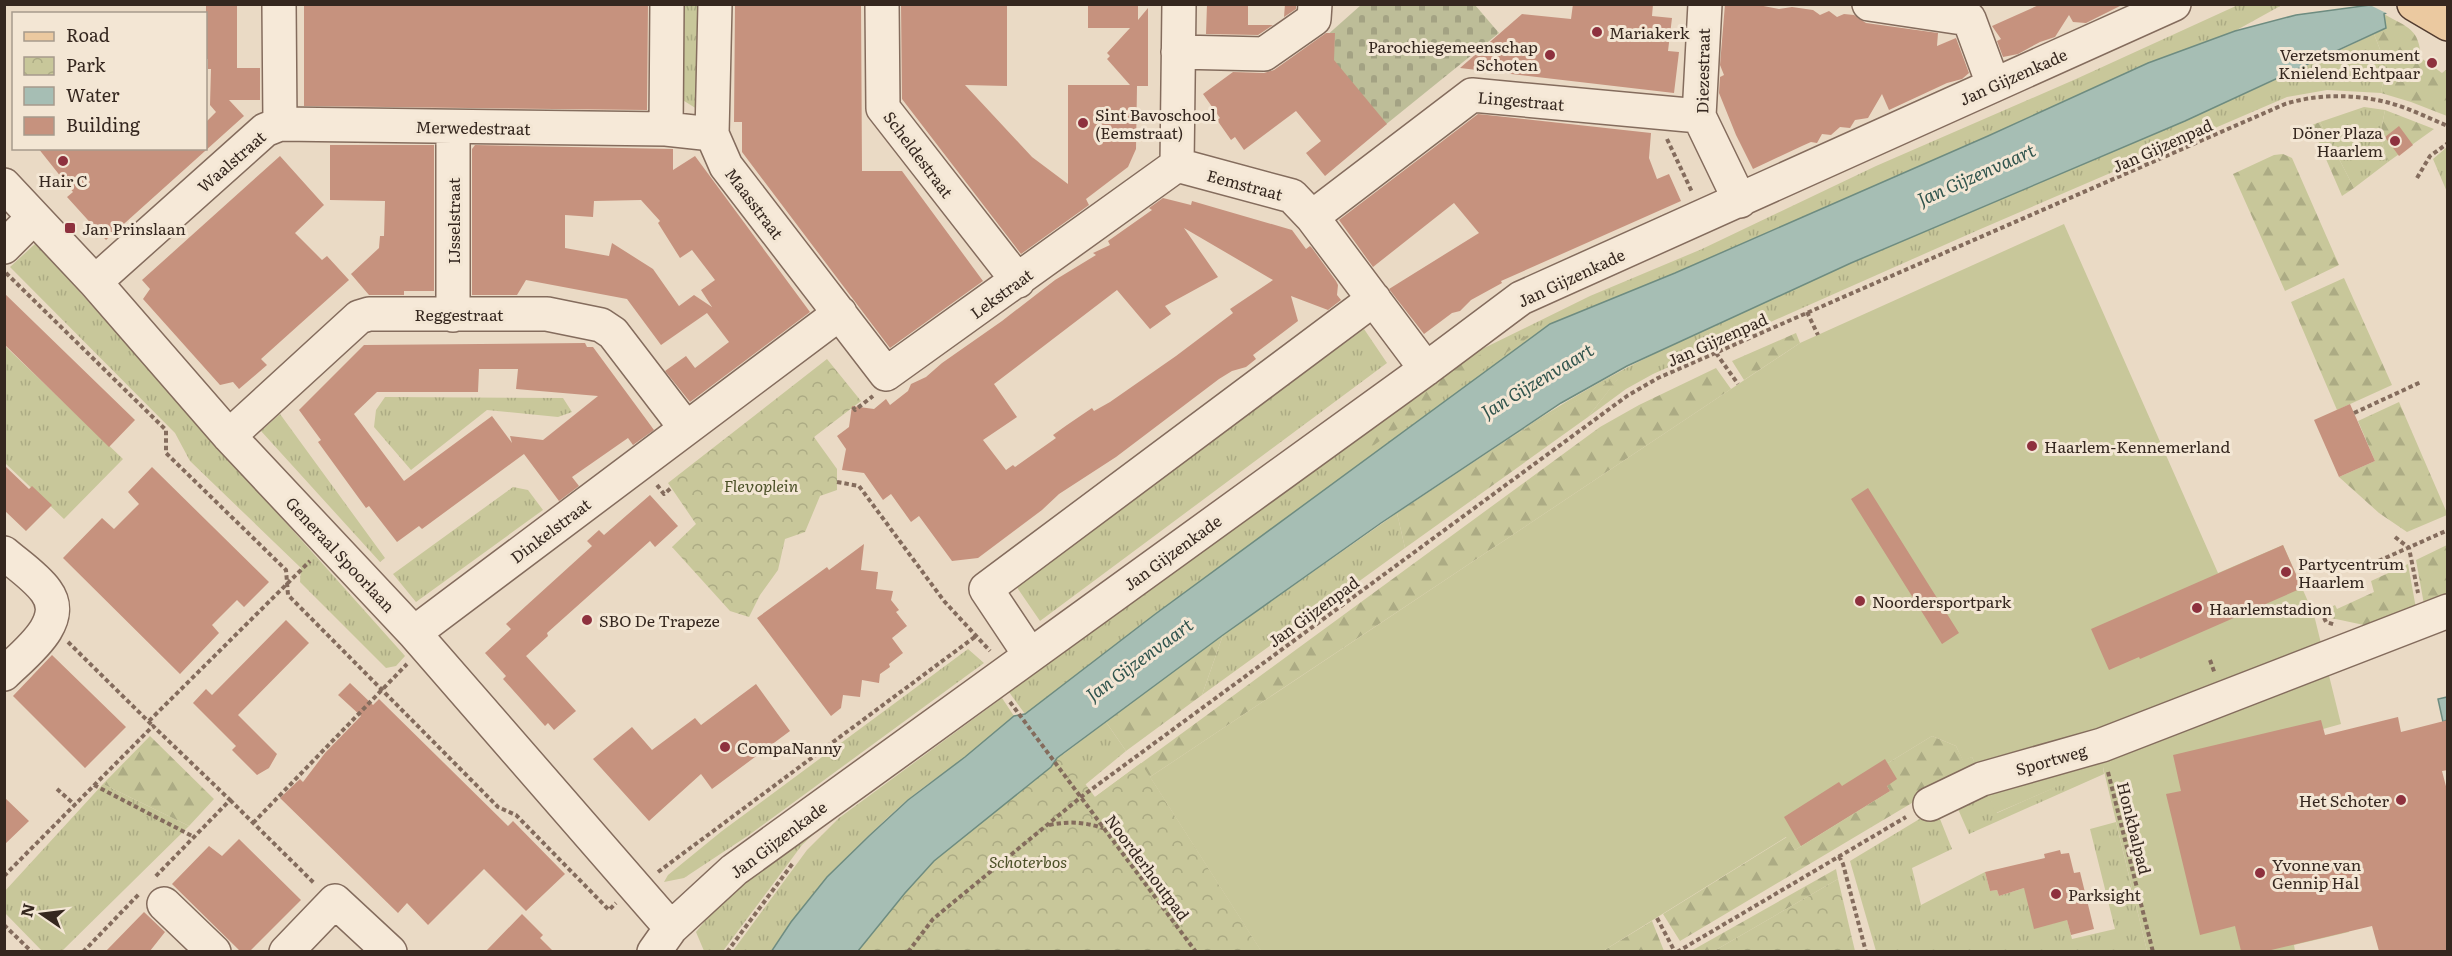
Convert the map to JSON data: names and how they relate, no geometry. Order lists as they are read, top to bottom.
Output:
{
  "streets": {
    "street": [
      "Diezestraat",
      "Jan Gijzenkade",
      "Lingestraat",
      "Merwedestraat",
      "Scheldestraat",
      "Waalstraat",
      "Eemstraat",
      "Maasstraat",
      "IJsselstraat",
      "Lekstraat",
      "Reggestraat",
      "Dinkelstraat",
      "Generaal Spoorlaan",
      "Sportweg"
    ],
    "path": ["Jan Gijzenpad", "Honkbalpad", "Noorderhoutpad"]
  },
  "crossings": [
    ["Diezestraat", "Jan Gijzenkade"],
    ["Diezestraat", "Lingestraat"],
    ["Jan Gijzenkade", "Eemstraat"],
    ["Jan Gijzenkade", "Generaal Spoorlaan"],
    ["Lingestraat", "Eemstraat"],
    ["Merwedestraat", "Waalstraat"],
    ["Merwedestraat", "Maasstraat"],
    ["Merwedestraat", "IJsselstraat"],
    ["Jan Gijzenpad", "Noorderhoutpad"],
    ["Scheldestraat", "Lekstraat"],
    ["Waalstraat", "Generaal Spoorlaan"],
    ["Eemstraat", "Lekstraat"],
    ["Maasstraat", "Lekstraat"],
    ["IJsselstraat", "Reggestraat"],
    ["Reggestraat", "Dinkelstraat"],
    ["Reggestraat", "Generaal Spoorlaan"],
    ["Dinkelstraat", "Generaal Spoorlaan"],
    ["Sportweg", "Honkbalpad"]
  ],
  "water": ["Jan Gijzenvaart"],
  "parks": ["Flevoplein", "Schoterbos"],
  "places": {
    "other": [
      "Mariakerk",
      "Parochiegemeenschap Schoten",
      "Verzetsmonument Knielend Echtpaar",
      "Sint Bavoschool (Eemstraat)",
      "Döner Plaza Haarlem",
      "Hair C",
      "Haarlem-Kennemerland",
      "Partycentrum Haarlem",
      "Noordersportpark",
      "Haarlemstadion",
      "SBO De Trapeze",
      "CompaNanny",
      "Het Schoter",
      "Yvonne van Gennip Hal",
      "Parksight"
    ],
    "transit": ["Jan Prinslaan"]
  },
  "legend": [
    "Road",
    "Park",
    "Water",
    "Building"
  ],
  "north": "left"
}
